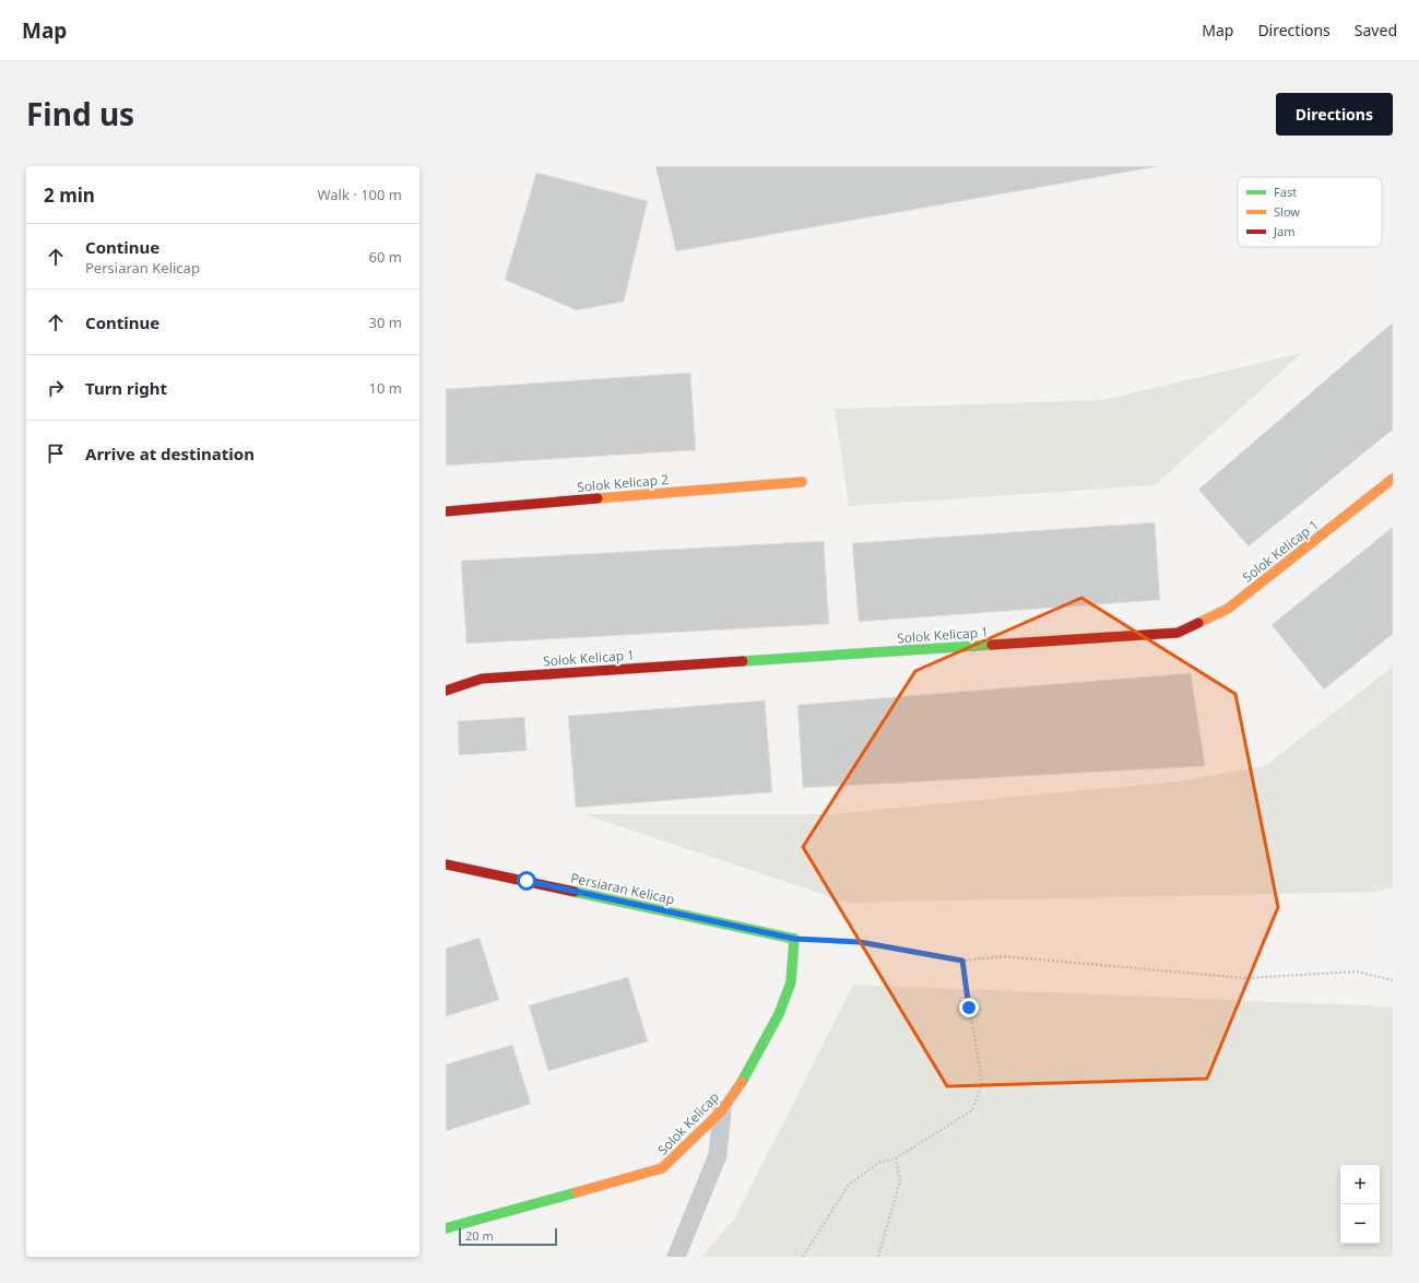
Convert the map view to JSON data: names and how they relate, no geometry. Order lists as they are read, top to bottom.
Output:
{
  "streets": {
    "street": [
      "Solok Kelicap 2",
      "Solok Kelicap 1",
      "Persiaran Kelicap",
      "Solok Kelicap"
    ]
  },
  "crossings": [
    ["Persiaran Kelicap", "Solok Kelicap"]
  ],
  "legend": ["Fast", "Slow", "Jam"],
  "scale_bar": "20 m",
  "page": {
    "header": "Map",
    "nav": ["Map", "Directions", "Saved"],
    "title": "Find us",
    "buttons": "Directions",
    "heading": ["2 min", "Walk · 100 m"],
    "list": [
      ["Continue", "Persiaran Kelicap", "60 m"],
      ["Continue", "30 m"],
      ["Turn right", "10 m"],
      "Arrive at destination"
    ],
    "map_buttons": ["+", "−"],
    "scale": "20 m"
  }
}
